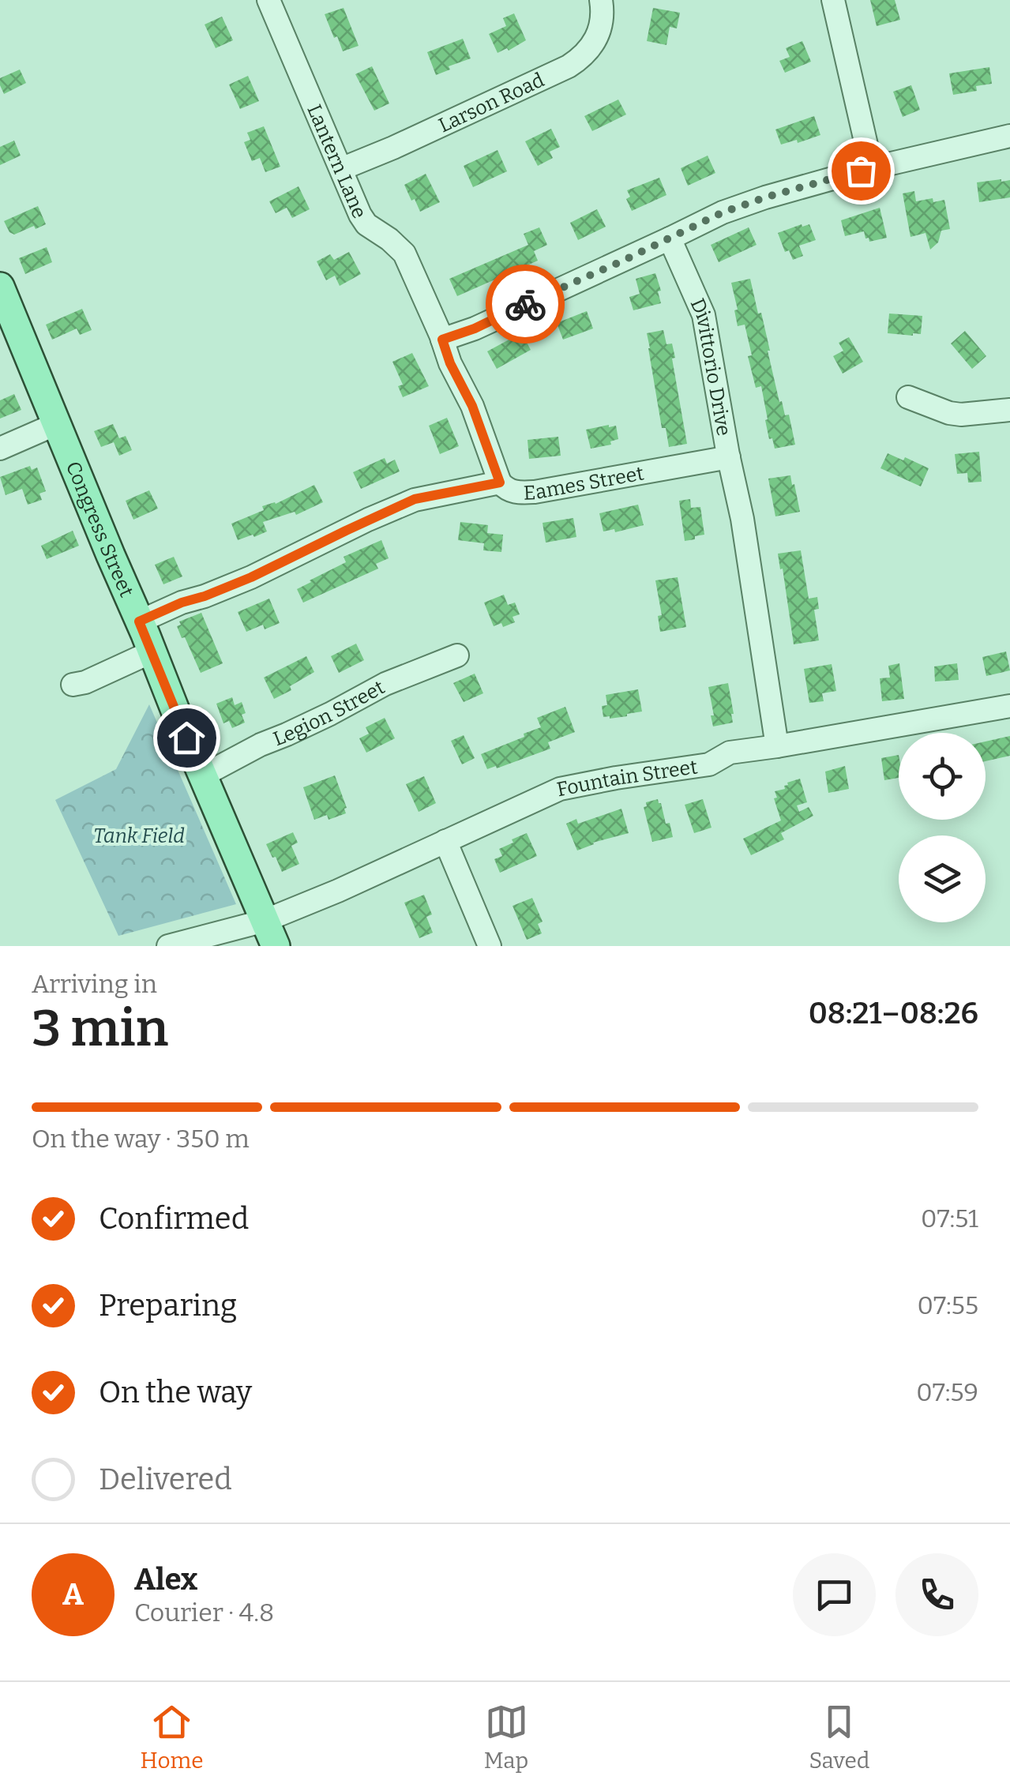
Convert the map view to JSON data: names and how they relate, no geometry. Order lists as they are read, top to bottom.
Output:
{
  "streets": {
    "main road": ["Congress Street"],
    "street": [
      "Larson Road",
      "Lantern Lane",
      "Divittorio Drive",
      "Eames Street",
      "Legion Street",
      "Fountain Street"
    ]
  },
  "crossings": [
    ["Larson Road", "Lantern Lane"],
    ["Lantern Lane", "Eames Street"],
    ["Divittorio Drive", "Eames Street"],
    ["Divittorio Drive", "Fountain Street"],
    ["Eames Street", "Congress Street"],
    ["Congress Street", "Legion Street"],
    ["Congress Street", "Fountain Street"]
  ],
  "parks": ["Tank Field"],
  "page": {
    "heading": ["3 min", "Arriving in", "08:21–08:26"],
    "panel": ["Alex", "Courier · 4.8"],
    "bar": "On the way · 350 m",
    "list": [
      ["Confirmed", "07:51"],
      ["Preparing", "07:55"],
      ["On the way", "07:59"],
      "Delivered"
    ],
    "round": "A",
    "tabs": ["Home", "Map", "Saved"]
  }
}
